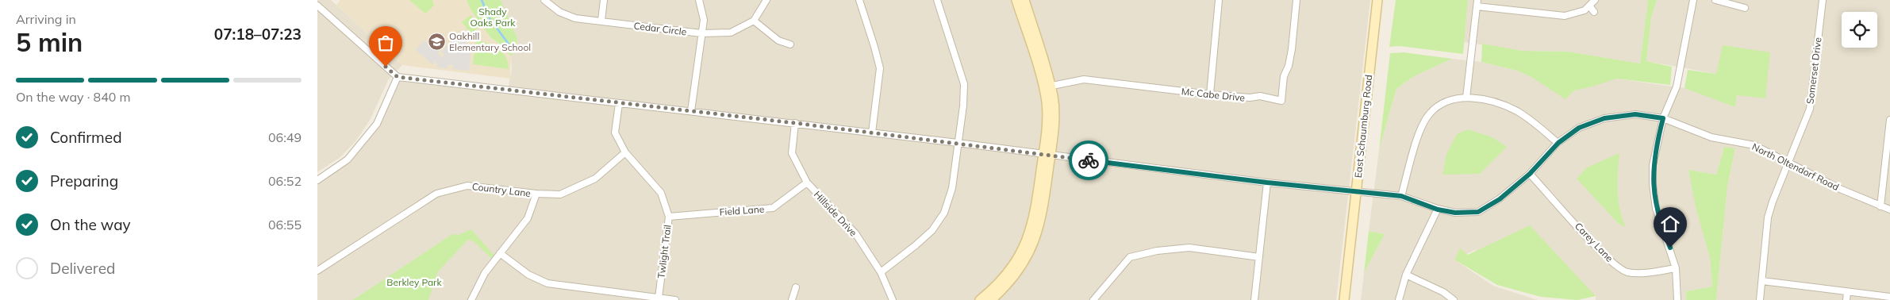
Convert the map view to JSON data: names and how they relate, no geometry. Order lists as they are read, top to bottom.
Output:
{
  "streets": {
    "street": [
      "Cedar Circle",
      "Somerset Drive",
      "Mc Cabe Drive",
      "East Schaumburg Road",
      "North Oltendorf Road",
      "Country Lane",
      "Field Lane",
      "Hillside Drive",
      "Carey Lane",
      "Twlight Trail"
    ]
  },
  "crossings": [
    ["Somerset Drive", "North Oltendorf Road"],
    ["East Schaumburg Road", "North Oltendorf Road"],
    ["North Oltendorf Road", "Hillside Drive"],
    ["North Oltendorf Road", "Carey Lane"],
    ["North Oltendorf Road", "Twlight Trail"],
    ["Country Lane", "Twlight Trail"],
    ["Field Lane", "Hillside Drive"],
    ["Field Lane", "Twlight Trail"]
  ],
  "parks": ["Shady Oaks Park", "Berkley Park"],
  "places": {
    "school or university": ["Oakhill Elementary School"]
  },
  "page": {
    "heading": ["5 min", "Arriving in", "07:18–07:23"],
    "bar": "On the way · 840 m",
    "list": [
      ["Confirmed", "06:49"],
      ["Preparing", "06:52"],
      ["On the way", "06:55"],
      "Delivered"
    ]
  }
}
